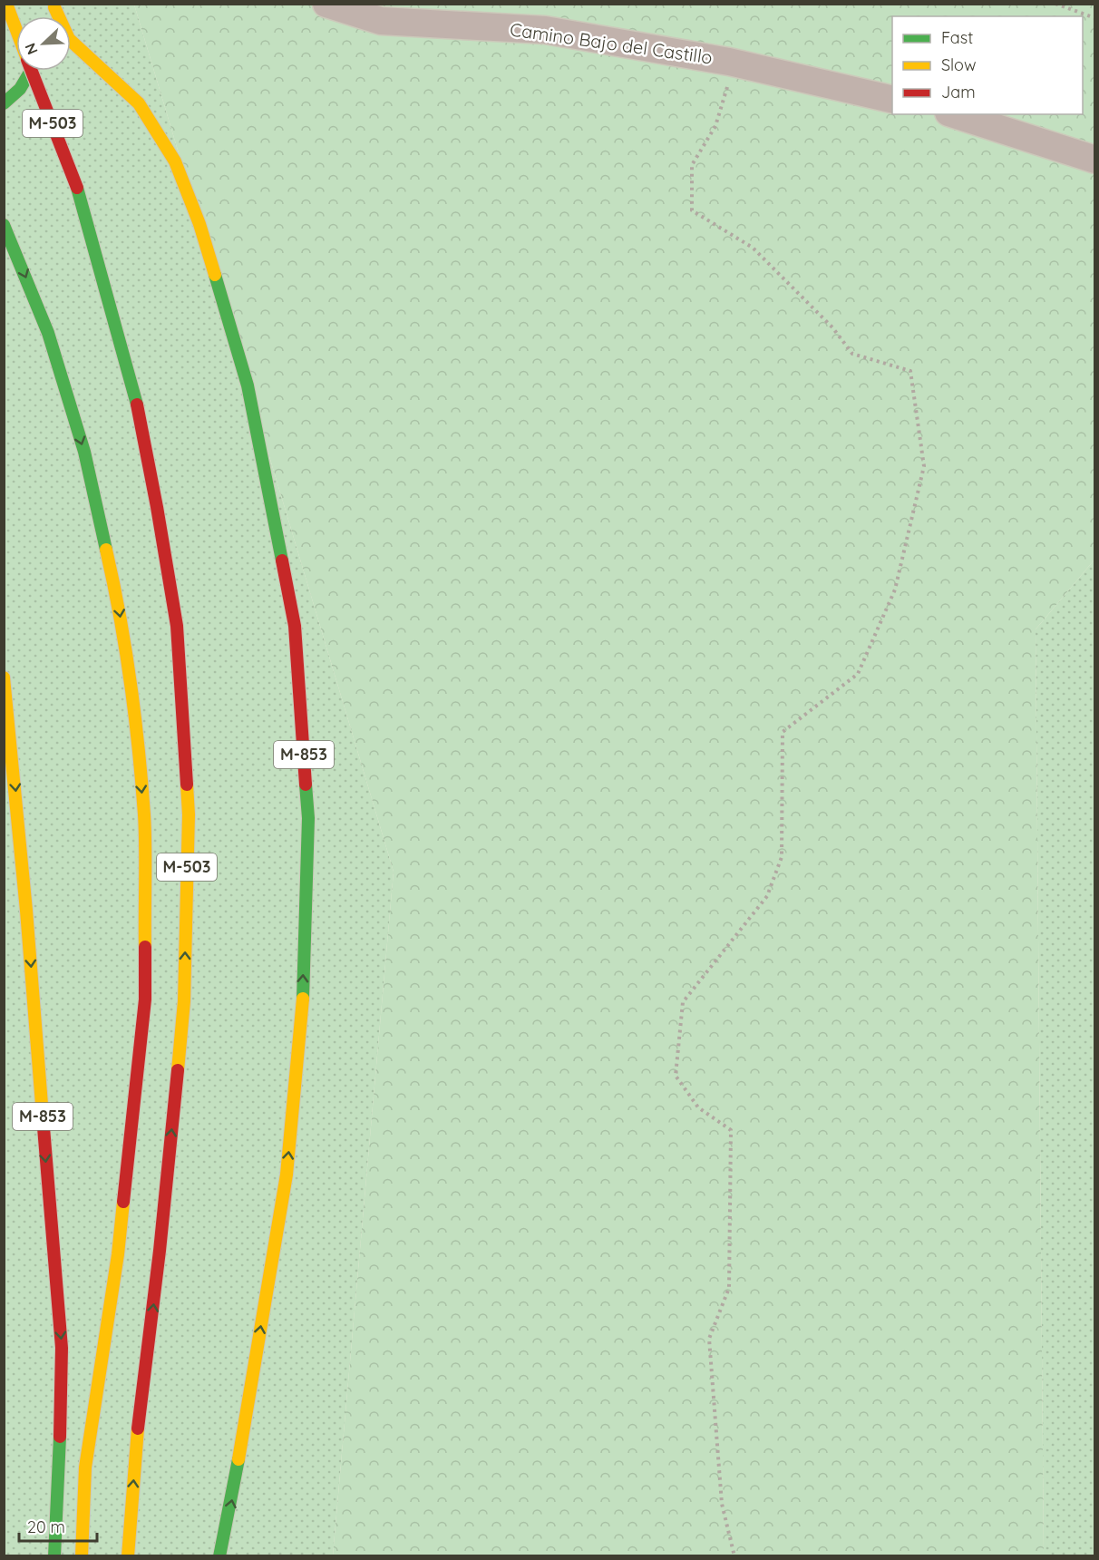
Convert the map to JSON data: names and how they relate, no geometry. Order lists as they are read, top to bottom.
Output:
{
  "streets": {
    "main road": ["M-503", "M-853"],
    "street": ["Camino Bajo del Castillo"]
  },
  "legend": ["Fast", "Slow", "Jam"],
  "scale_bar": "20 m",
  "north": "bottom left"
}
